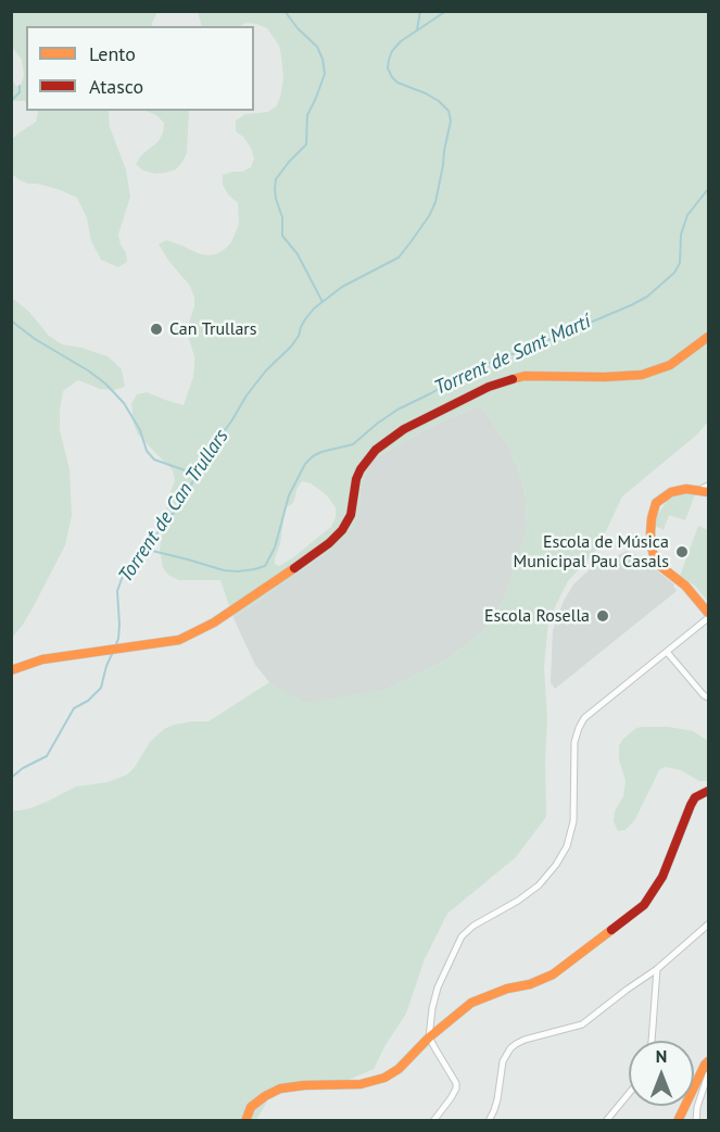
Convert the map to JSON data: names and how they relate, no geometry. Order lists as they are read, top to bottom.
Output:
{
  "water": ["Torrent de Sant Martí", "Torrent de Can Trullars"],
  "places": ["Can Trullars", "Escola de Música Municipal Pau Casals", "Escola Rosella"],
  "legend": ["Lento", "Atasco"],
  "north": "top"
}
